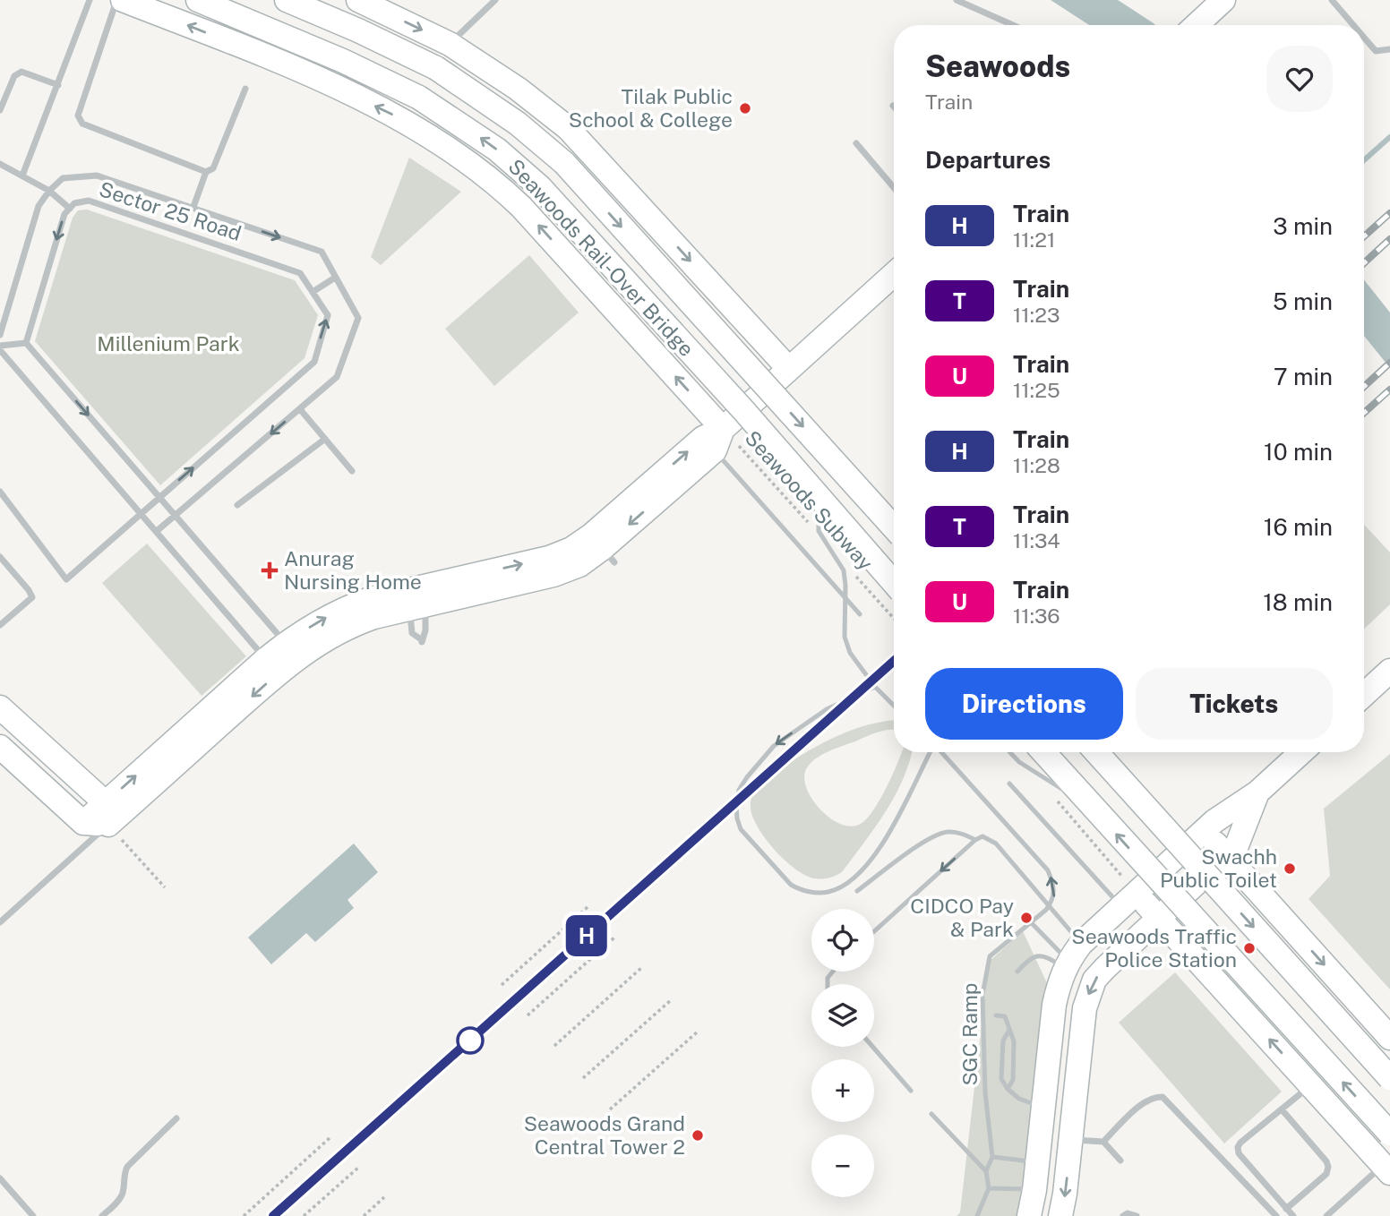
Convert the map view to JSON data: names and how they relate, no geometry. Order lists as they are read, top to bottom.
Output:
{
  "streets": {
    "main road": ["Seawoods Rail-Over Bridge"],
    "street": ["Sector 25 Road"],
    "lane": ["SGC Ramp"],
    "path": ["Seawoods Subway"]
  },
  "one_way": ["SGC Ramp"],
  "parks": ["Millenium Park"],
  "places": {
    "other": [
      "Tilak Public School & College",
      "Swachh Public Toilet",
      "CIDCO Pay & Park",
      "Seawoods Traffic Police Station",
      "Seawoods Grand Central Tower 2"
    ],
    "health": ["Anurag Nursing Home"]
  },
  "page": {
    "on_map": "H",
    "heading": [
      ["Seawoods", "Train"],
      "Departures"
    ],
    "list": [
      {
        "mark": "H",
        "name": "Train",
        "note": "11:21",
        "value": "3 min"
      },
      {
        "mark": "T",
        "name": "Train",
        "note": "11:23",
        "value": "5 min"
      },
      {
        "mark": "U",
        "name": "Train",
        "note": "11:25",
        "value": "7 min"
      },
      {
        "mark": "H",
        "name": "Train",
        "note": "11:28",
        "value": "10 min"
      },
      {
        "mark": "T",
        "name": "Train",
        "note": "11:34",
        "value": "16 min"
      },
      {
        "mark": "U",
        "name": "Train",
        "note": "11:36",
        "value": "18 min"
      }
    ],
    "buttons": ["Directions", "Tickets"],
    "map_buttons": ["+", "−"]
  }
}
